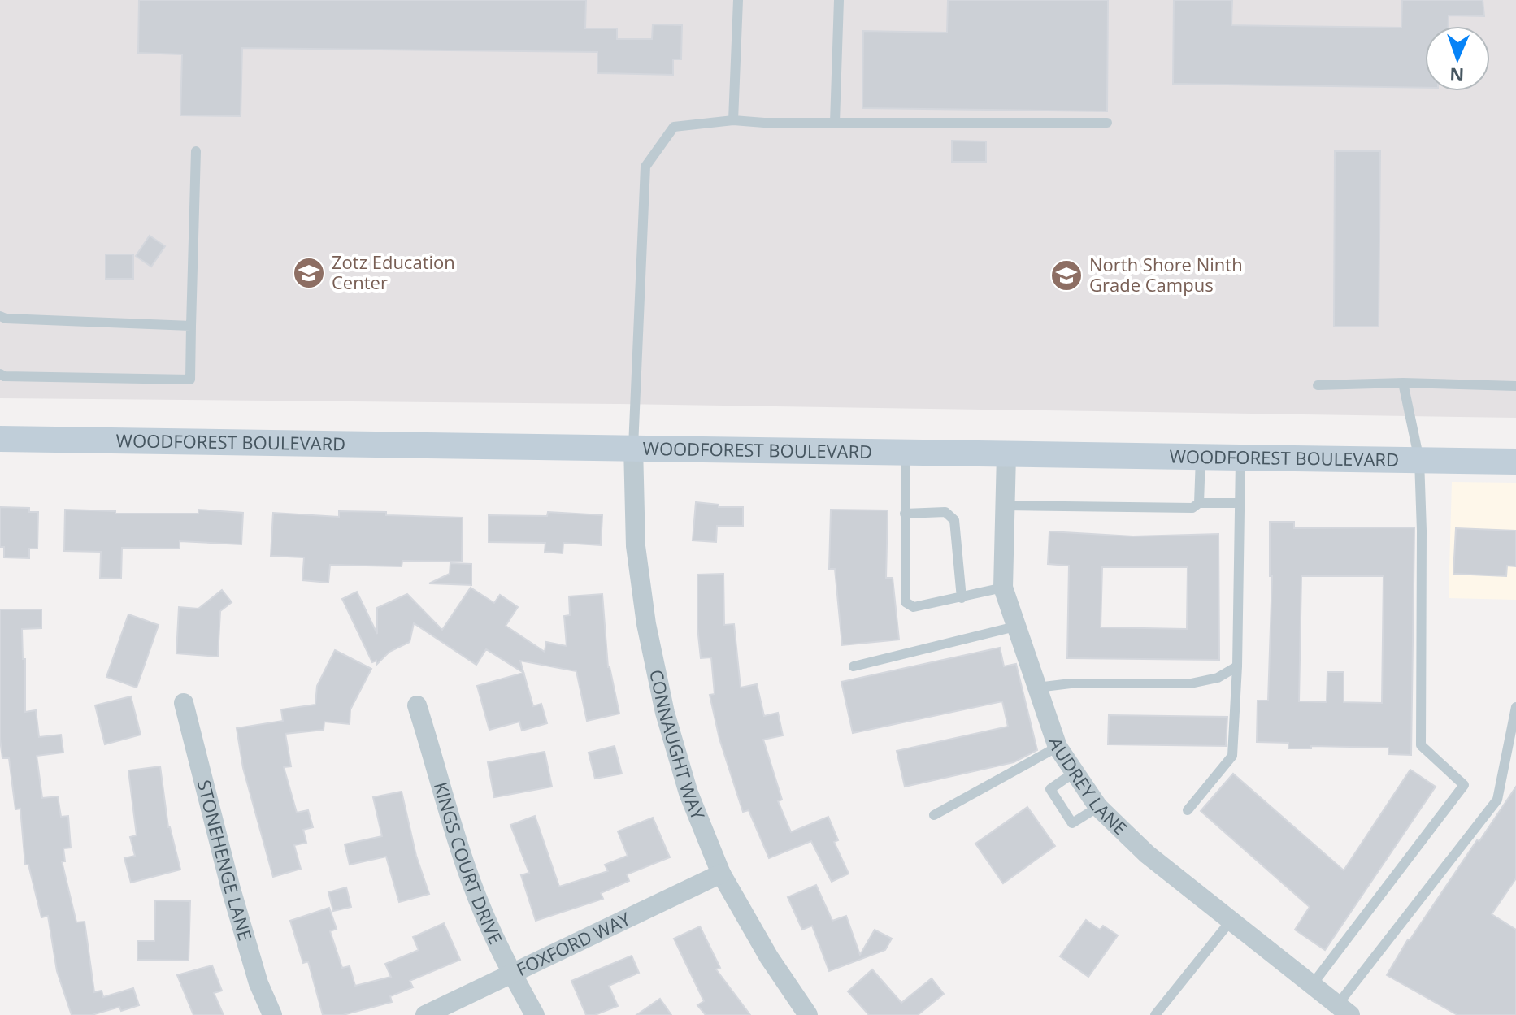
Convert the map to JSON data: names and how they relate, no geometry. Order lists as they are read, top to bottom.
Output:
{
  "streets": {
    "main road": ["WOODFOREST BOULEVARD"],
    "street": [
      "CONNAUGHT WAY",
      "AUDREY LANE",
      "STONEHENGE LANE",
      "KINGS COURT DRIVE",
      "FOXFORD WAY"
    ]
  },
  "crossings": [
    ["WOODFOREST BOULEVARD", "CONNAUGHT WAY"],
    ["WOODFOREST BOULEVARD", "AUDREY LANE"],
    ["CONNAUGHT WAY", "FOXFORD WAY"],
    ["KINGS COURT DRIVE", "FOXFORD WAY"]
  ],
  "places": {
    "school or university": ["Zotz Education Center", "North Shore Ninth Grade Campus"]
  },
  "north": "bottom"
}
